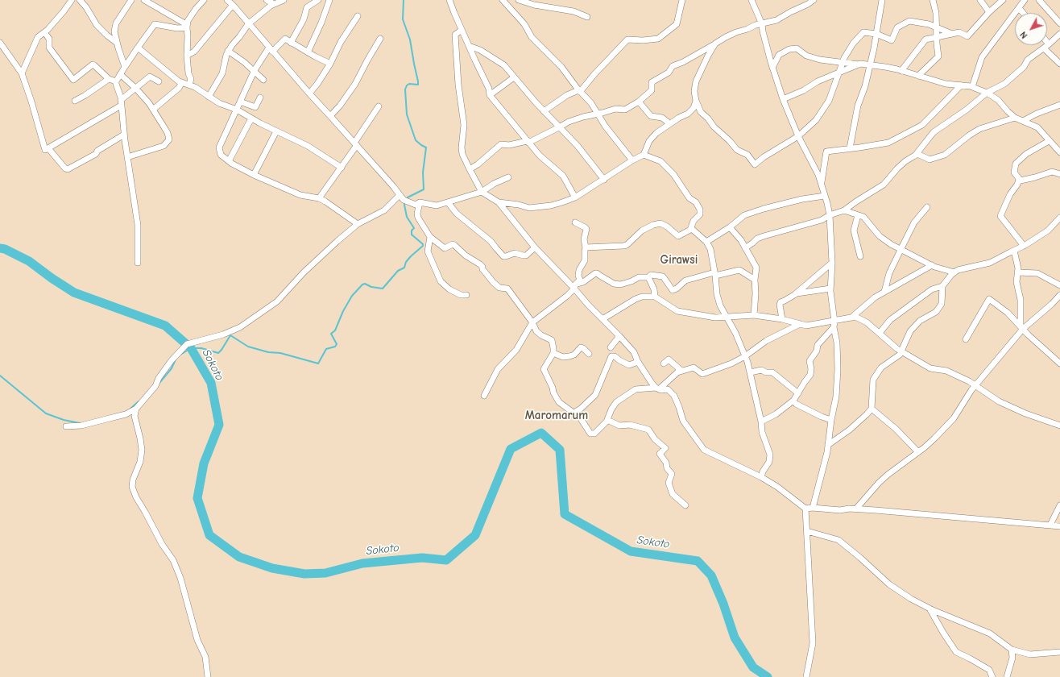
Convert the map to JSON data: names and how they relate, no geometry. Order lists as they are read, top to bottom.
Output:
{
  "districts": ["Girawsi", "Maromarum"],
  "water": ["Sokoto"],
  "north": "bottom left"
}
